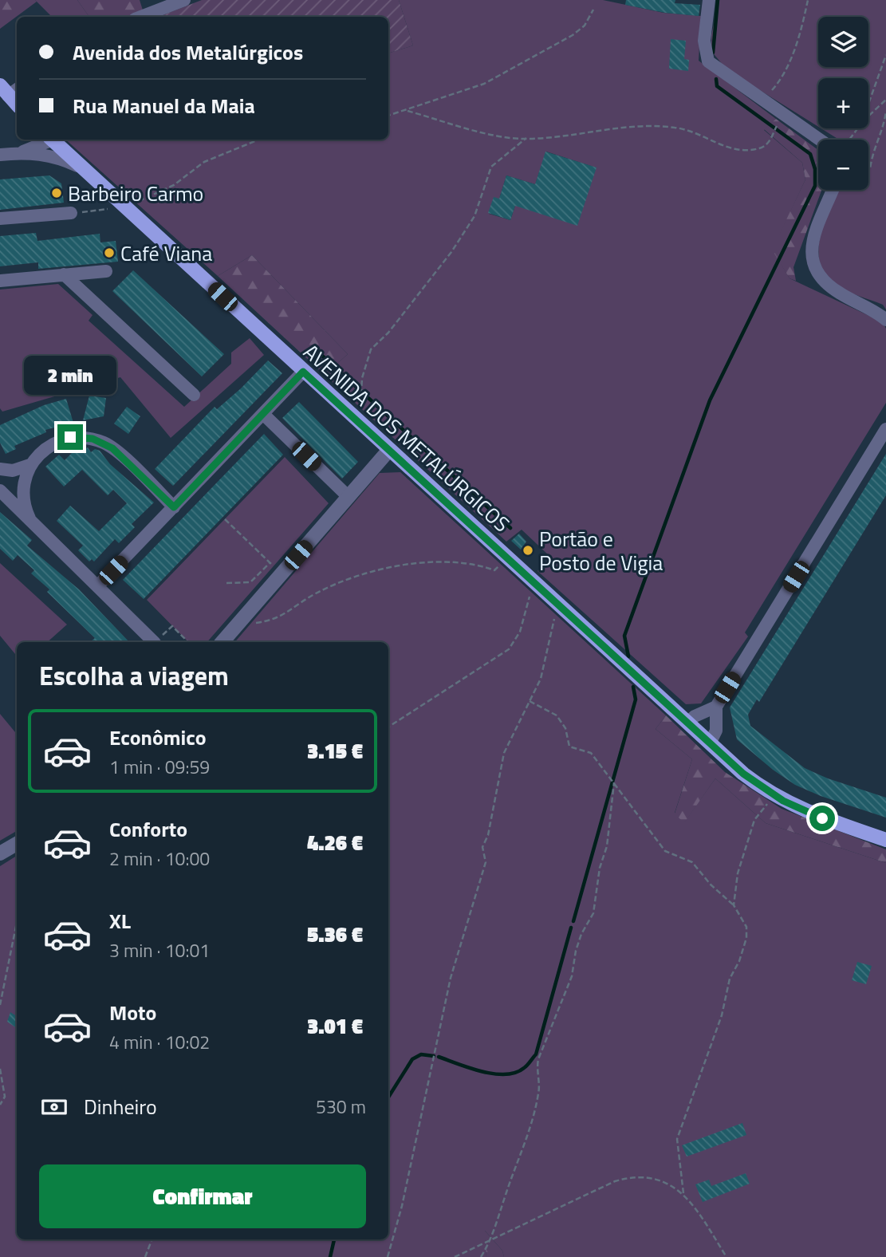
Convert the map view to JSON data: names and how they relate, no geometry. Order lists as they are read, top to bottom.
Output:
{
  "streets": {
    "main road": ["AVENIDA DOS METALÚRGICOS"]
  },
  "places": ["Barbeiro Carmo", "Café Viana", "Portão e Posto de Vigia"],
  "page": {
    "map_buttons": ["+", "−"],
    "banner": ["Avenida dos Metalúrgicos", "Rua Manuel da Maia"],
    "bubble": "2 min",
    "heading": "Escolha a viagem",
    "list": [
      {
        "name": "Econômico",
        "note": "1 min · 09:59",
        "value": "3.15 €"
      },
      {
        "name": "Conforto",
        "note": "2 min · 10:00",
        "value": "4.26 €"
      },
      {
        "name": "XL",
        "note": "3 min · 10:01",
        "value": "5.36 €"
      },
      {
        "name": "Moto",
        "note": "4 min · 10:02",
        "value": "3.01 €"
      }
    ],
    "pay": ["Dinheiro", "530 m"],
    "buttons": "Confirmar"
  }
}
